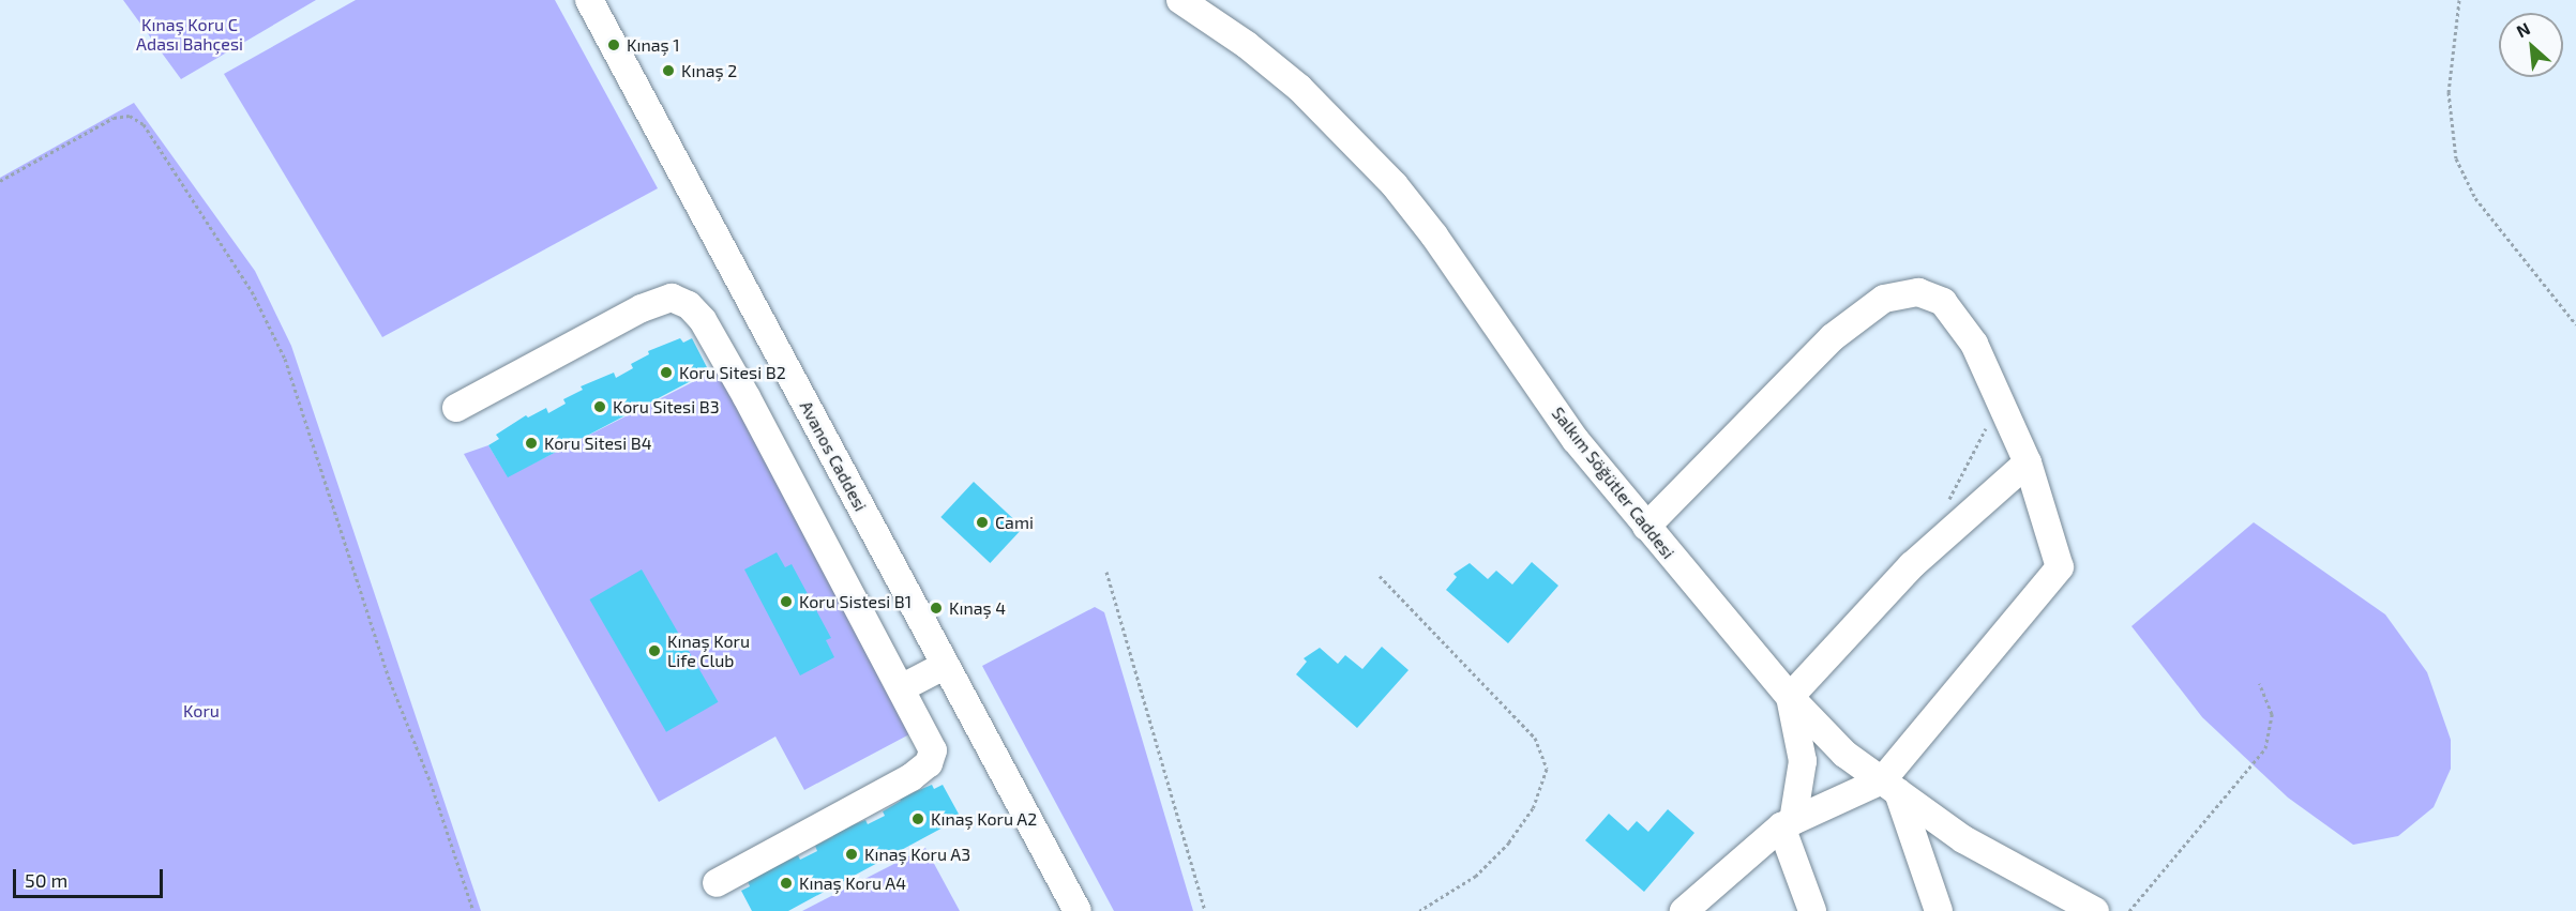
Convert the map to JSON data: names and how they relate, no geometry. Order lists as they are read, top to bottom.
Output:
{
  "streets": {
    "street": ["Avanos Caddesi", "Salkım Söğütler Caddesi"]
  },
  "parks": ["Kınaş Koru C Adası Bahçesi", "Koru"],
  "places": [
    "Kınaş 1",
    "Kınaş 2",
    "Koru Sitesi B2",
    "Koru Sitesi B3",
    "Koru Sitesi B4",
    "Cami",
    "Koru Sistesi B1",
    "Kınaş 4",
    "Kınaş Koru Life Club",
    "Kınaş Koru A2",
    "Kınaş Koru A3",
    "Kınaş Koru A4"
  ],
  "scale_bar": "50 m",
  "north": "top left"
}
